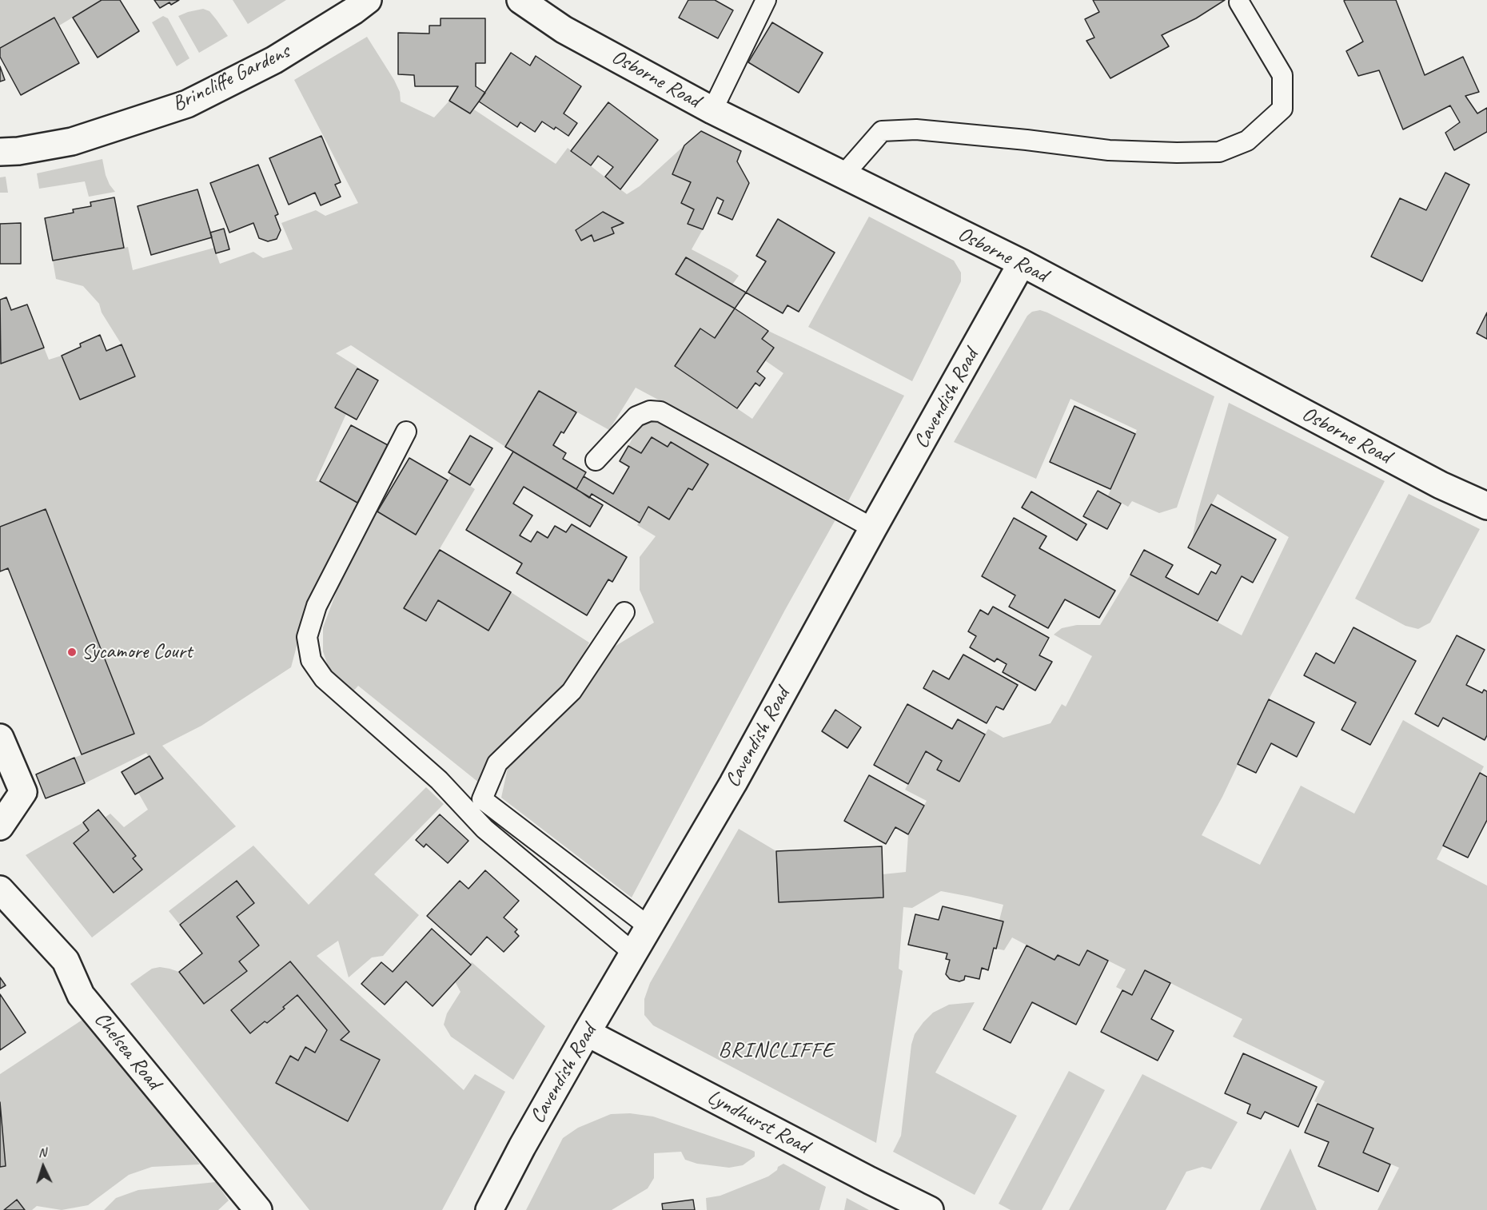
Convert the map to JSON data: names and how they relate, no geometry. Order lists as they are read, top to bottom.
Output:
{
  "streets": {
    "street": [
      "Brincliffe Gardens",
      "Osborne Road",
      "Cavendish Road",
      "Chelsea Road",
      "Lyndhurst Road"
    ]
  },
  "crossings": [
    ["Osborne Road", "Cavendish Road"],
    ["Cavendish Road", "Lyndhurst Road"]
  ],
  "districts": ["BRINCLIFFE"],
  "places": ["Sycamore Court"],
  "north": "top"
}
